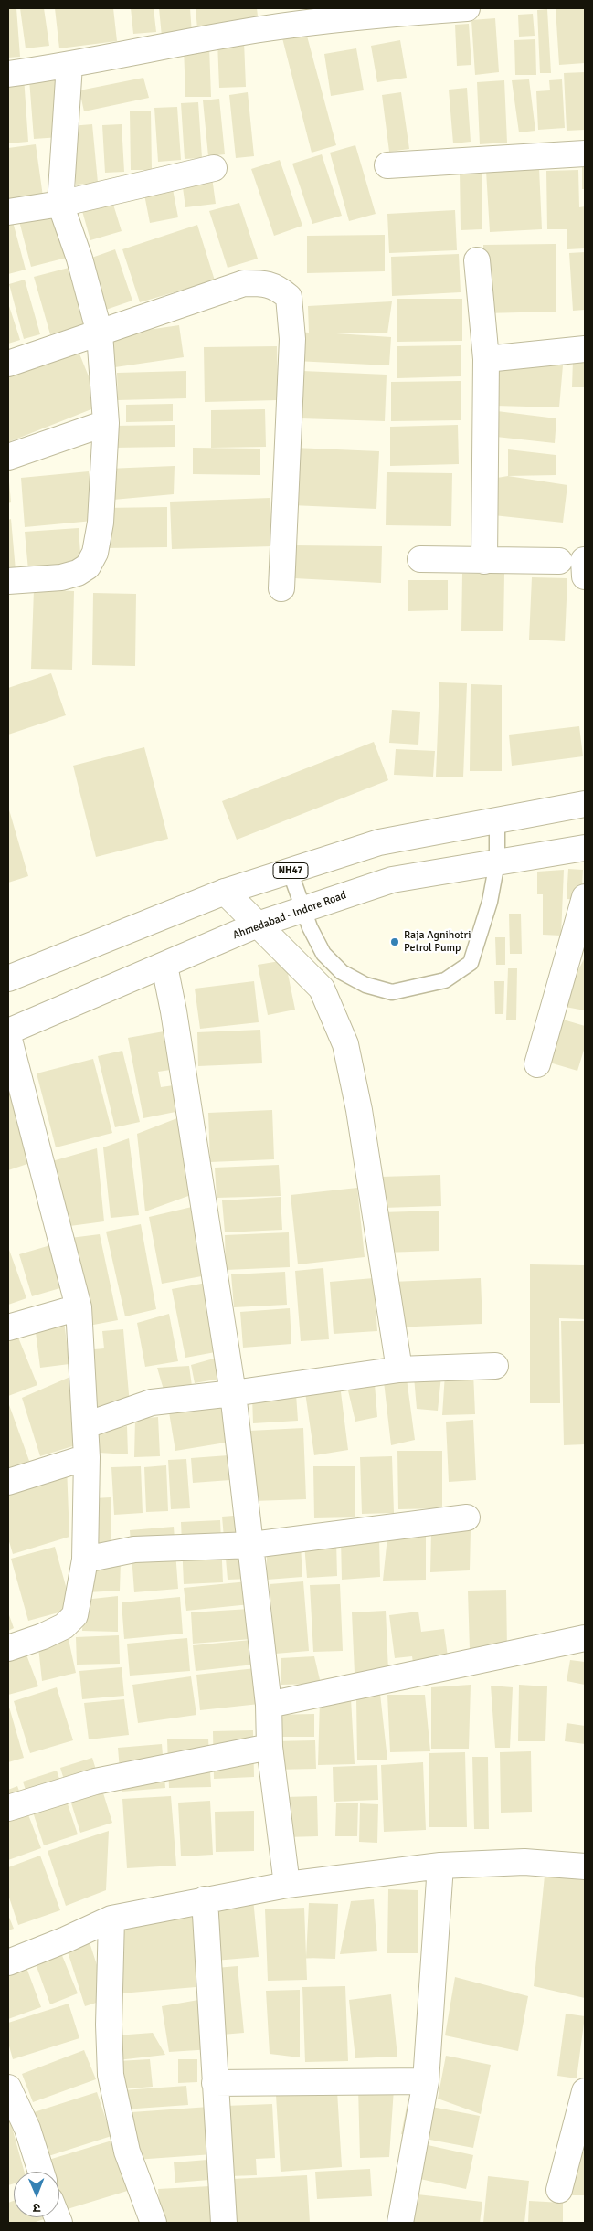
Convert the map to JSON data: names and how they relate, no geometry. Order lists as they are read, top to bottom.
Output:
{
  "streets": {
    "main road": ["NH47", "Ahmedabad - Indore Road"]
  },
  "places": ["Raja Agnihotri Petrol Pump"],
  "north": "bottom"
}
